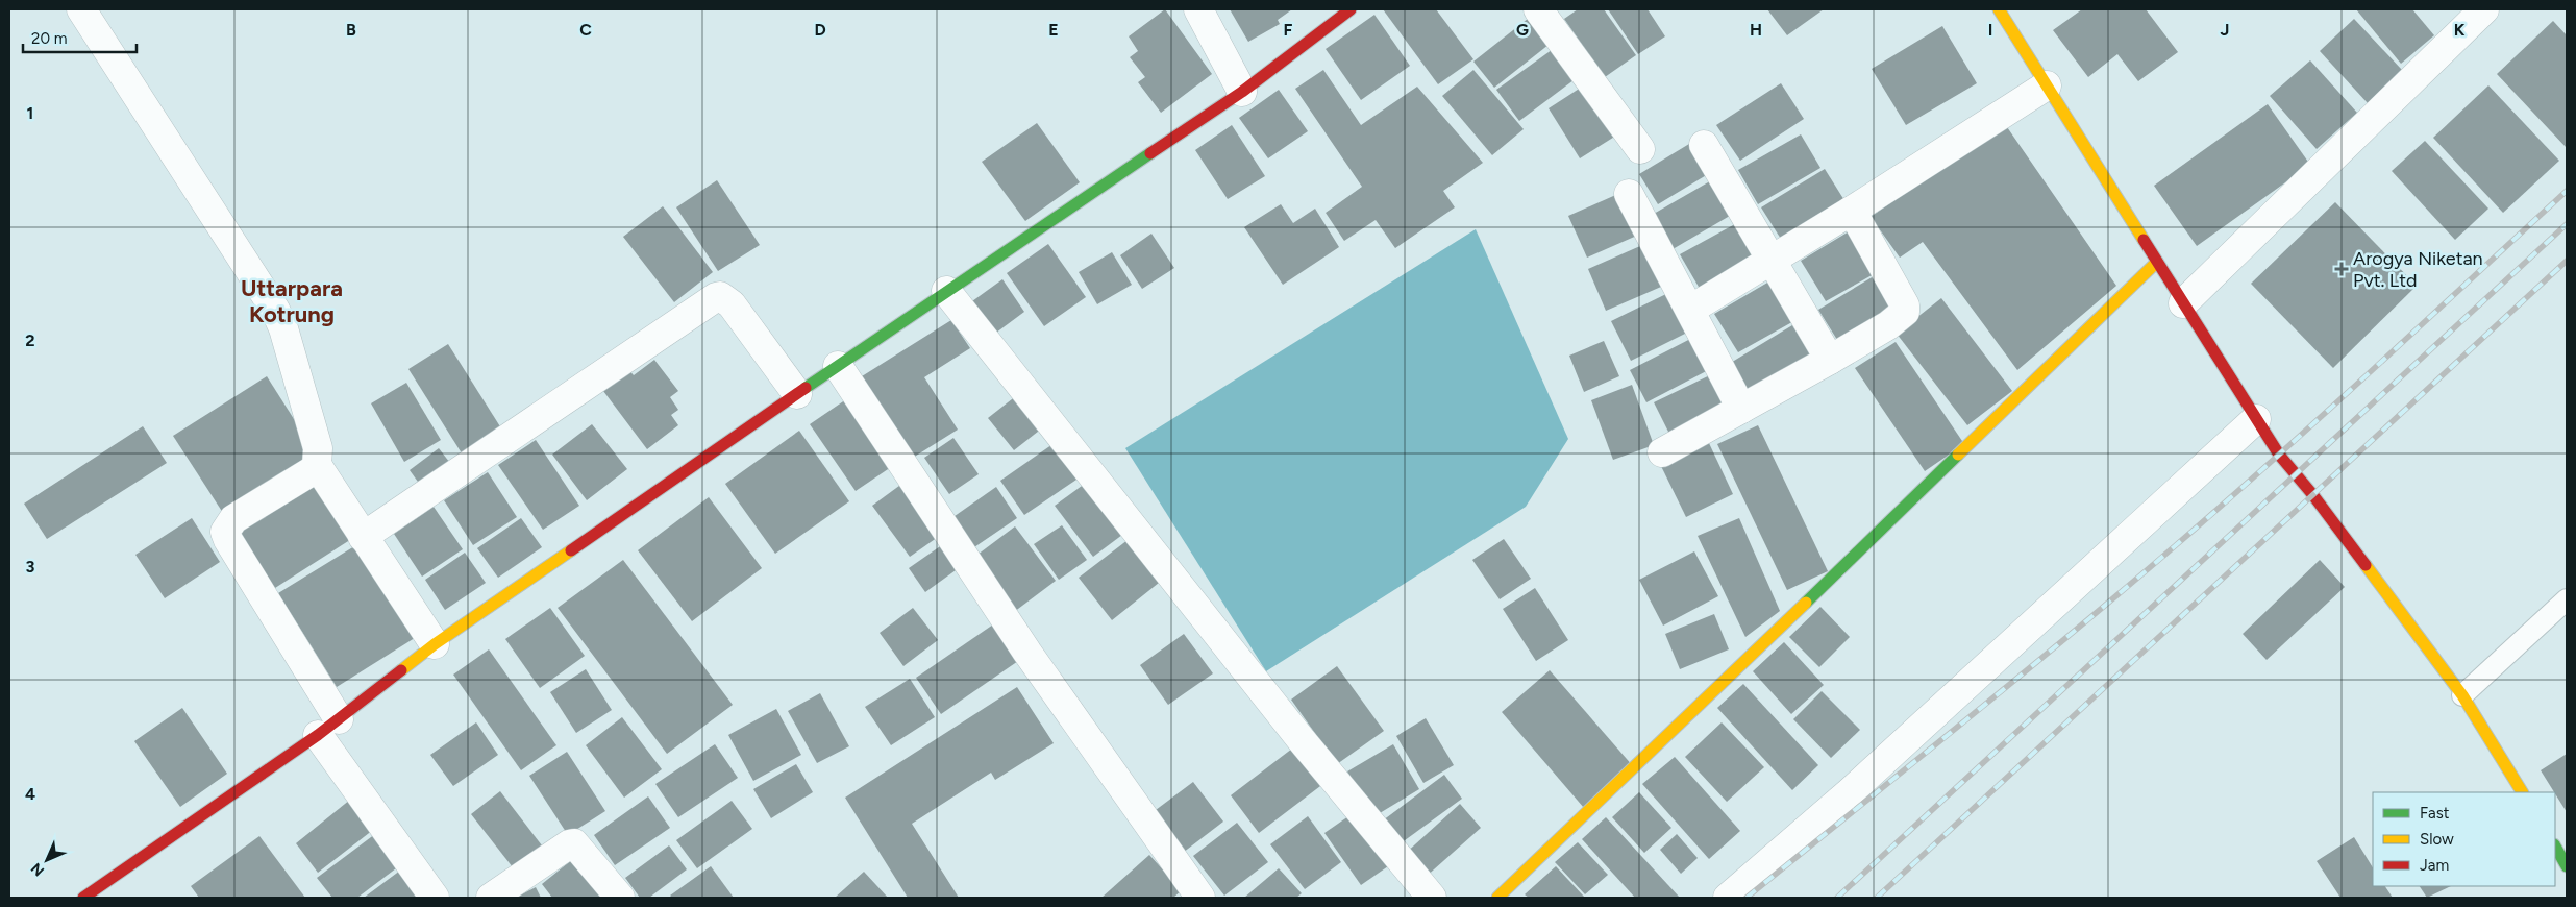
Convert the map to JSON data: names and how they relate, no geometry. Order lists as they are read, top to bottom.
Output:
{
  "districts": ["Uttarpara Kotrung"],
  "places": {
    "health": ["Arogya Niketan Pvt. Ltd"]
  },
  "legend": ["Fast", "Slow", "Jam"],
  "scale_bar": "20 m",
  "north": "bottom left",
  "grid": {
    "columns": [
      "B",
      "C",
      "D",
      "E",
      "F",
      "G",
      "H",
      "I",
      "J",
      "K"
    ],
    "rows": [
      "1",
      "2",
      "3",
      "4"
    ]
  }
}
